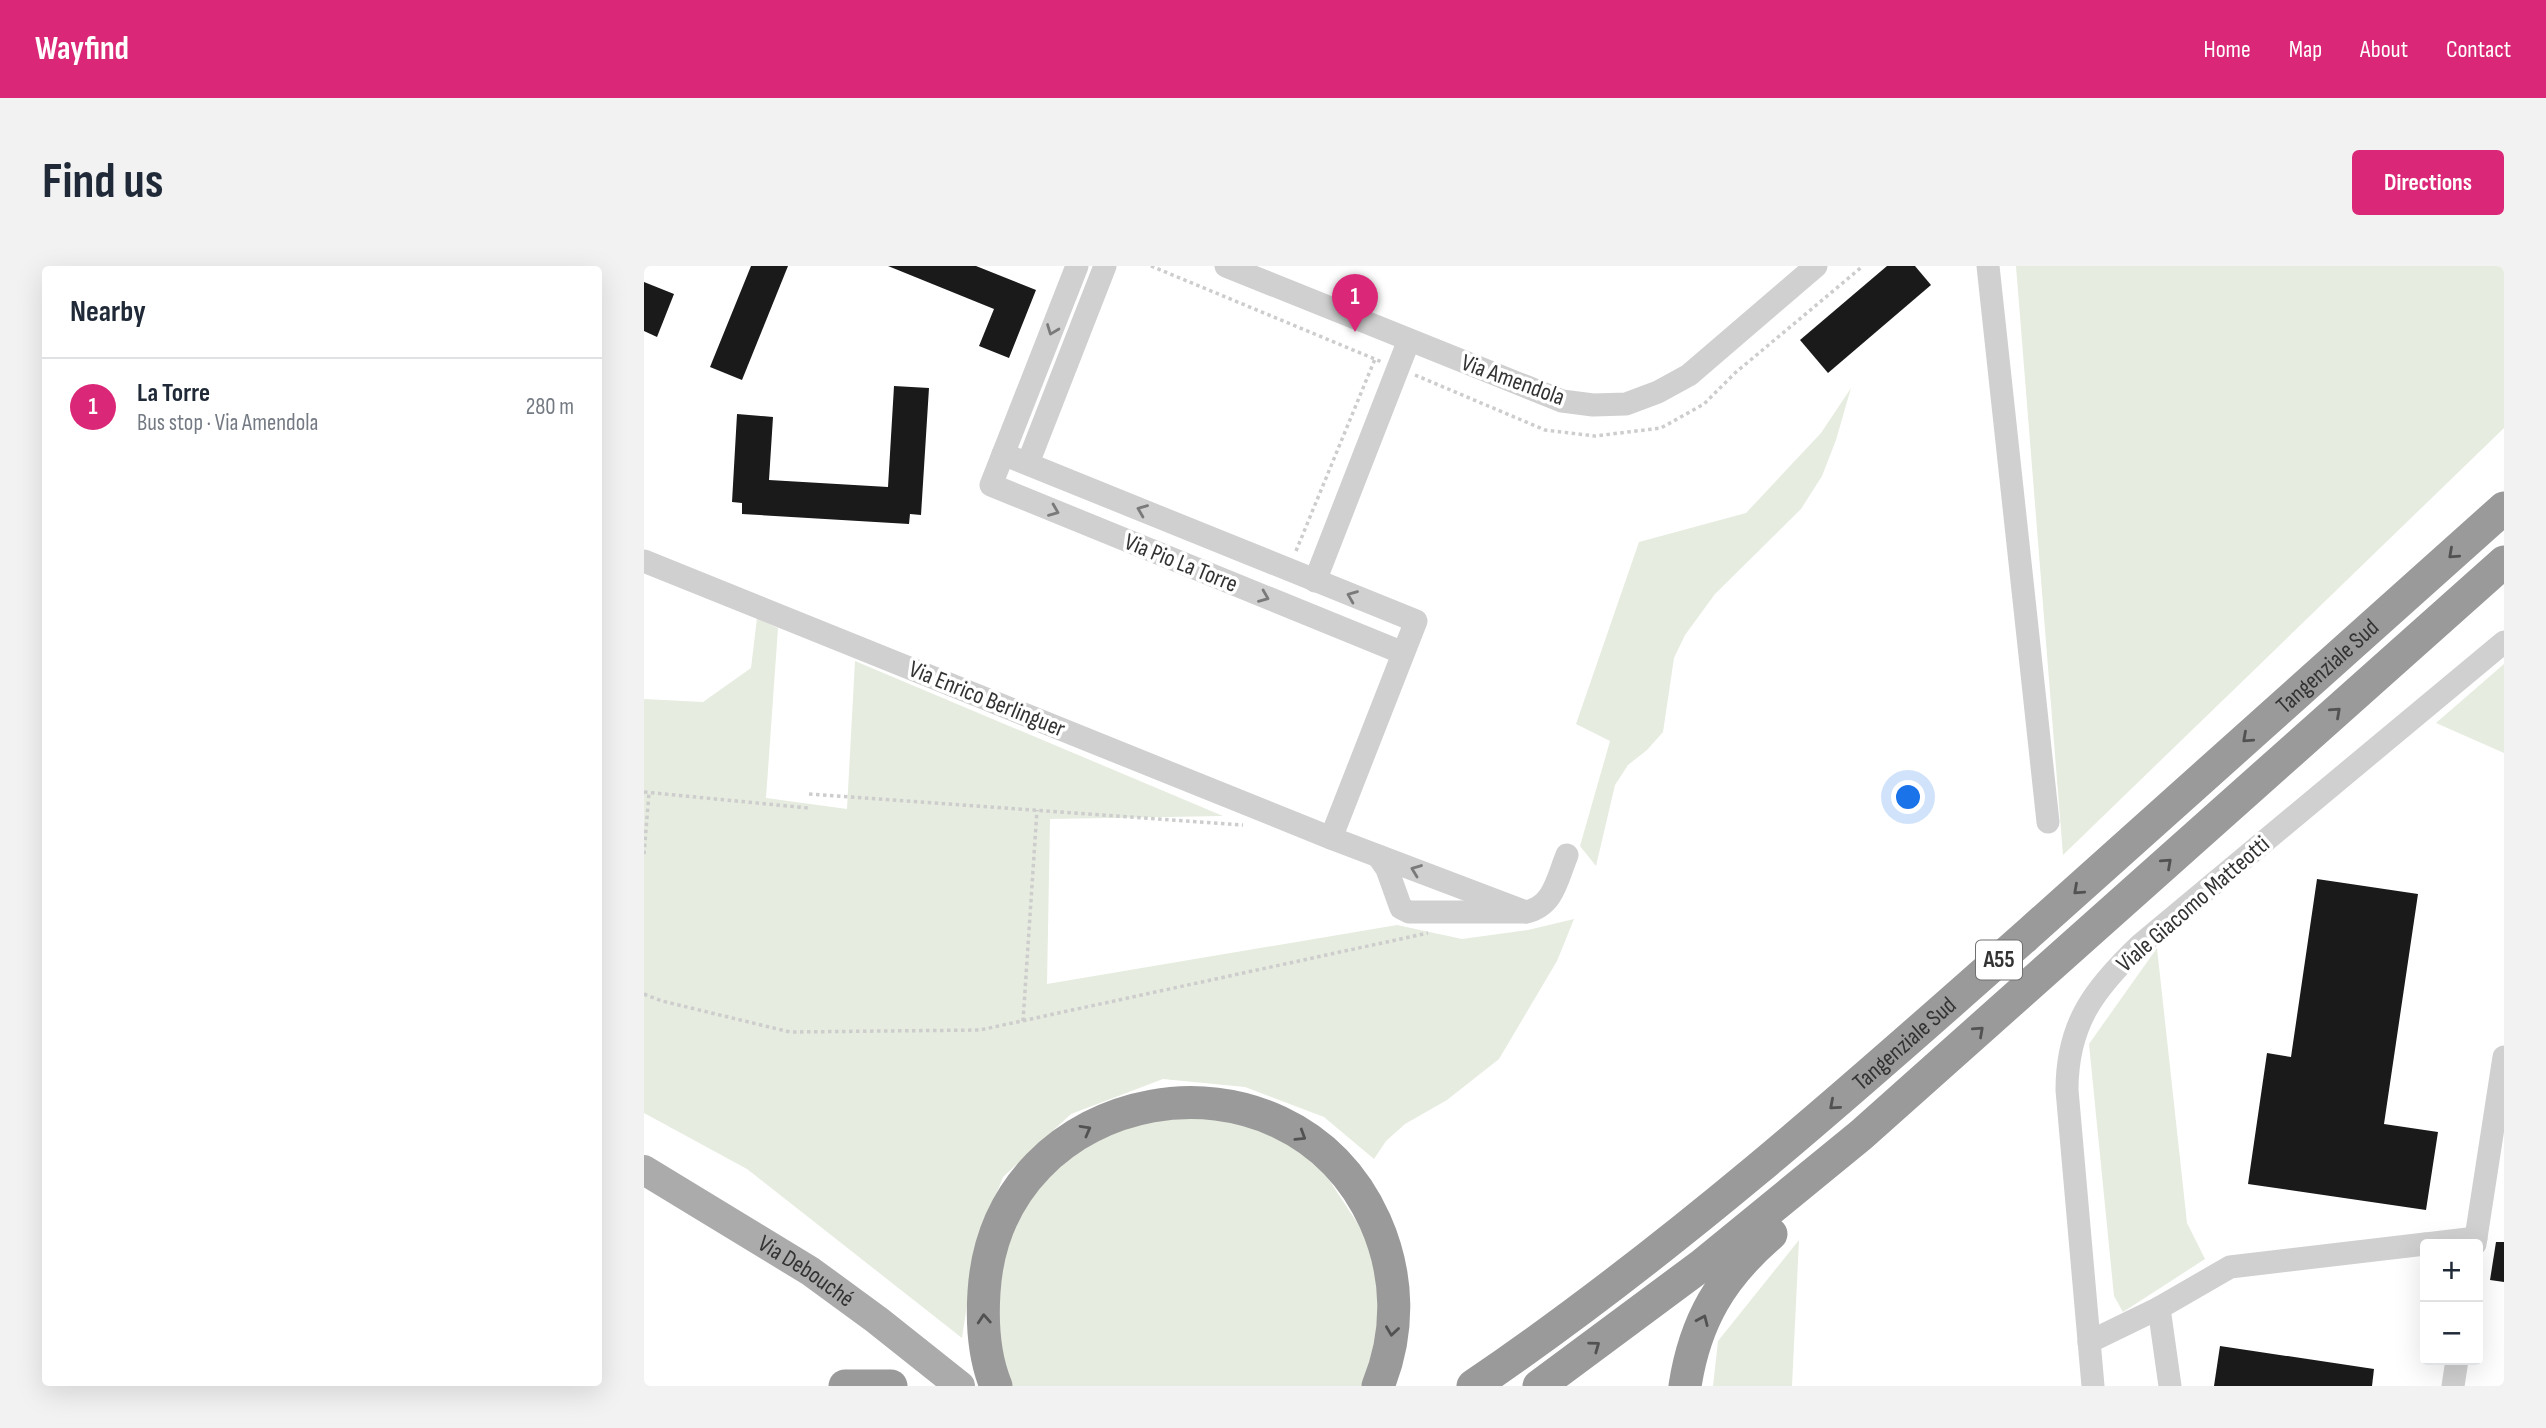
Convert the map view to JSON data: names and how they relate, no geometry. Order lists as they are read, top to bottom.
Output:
{
  "streets": {
    "highway": ["Tangenziale Sud", "A55"],
    "main road": ["Via Debouché"],
    "street": [
      "Via Amendola",
      "Via Pio La Torre",
      "Via Enrico Berlinguer",
      "Viale Giacomo Matteotti"
    ]
  },
  "page": {
    "header": "Wayfind",
    "nav": [
      "Home",
      "Map",
      "About",
      "Contact"
    ],
    "buttons": "Directions",
    "title": "Find us",
    "heading": "Nearby",
    "pins": "1",
    "list": [
      {
        "mark": "1",
        "name": "La Torre",
        "note": "Bus stop · Via Amendola",
        "value": "280 m"
      }
    ],
    "map_buttons": ["+", "−"]
  }
}
